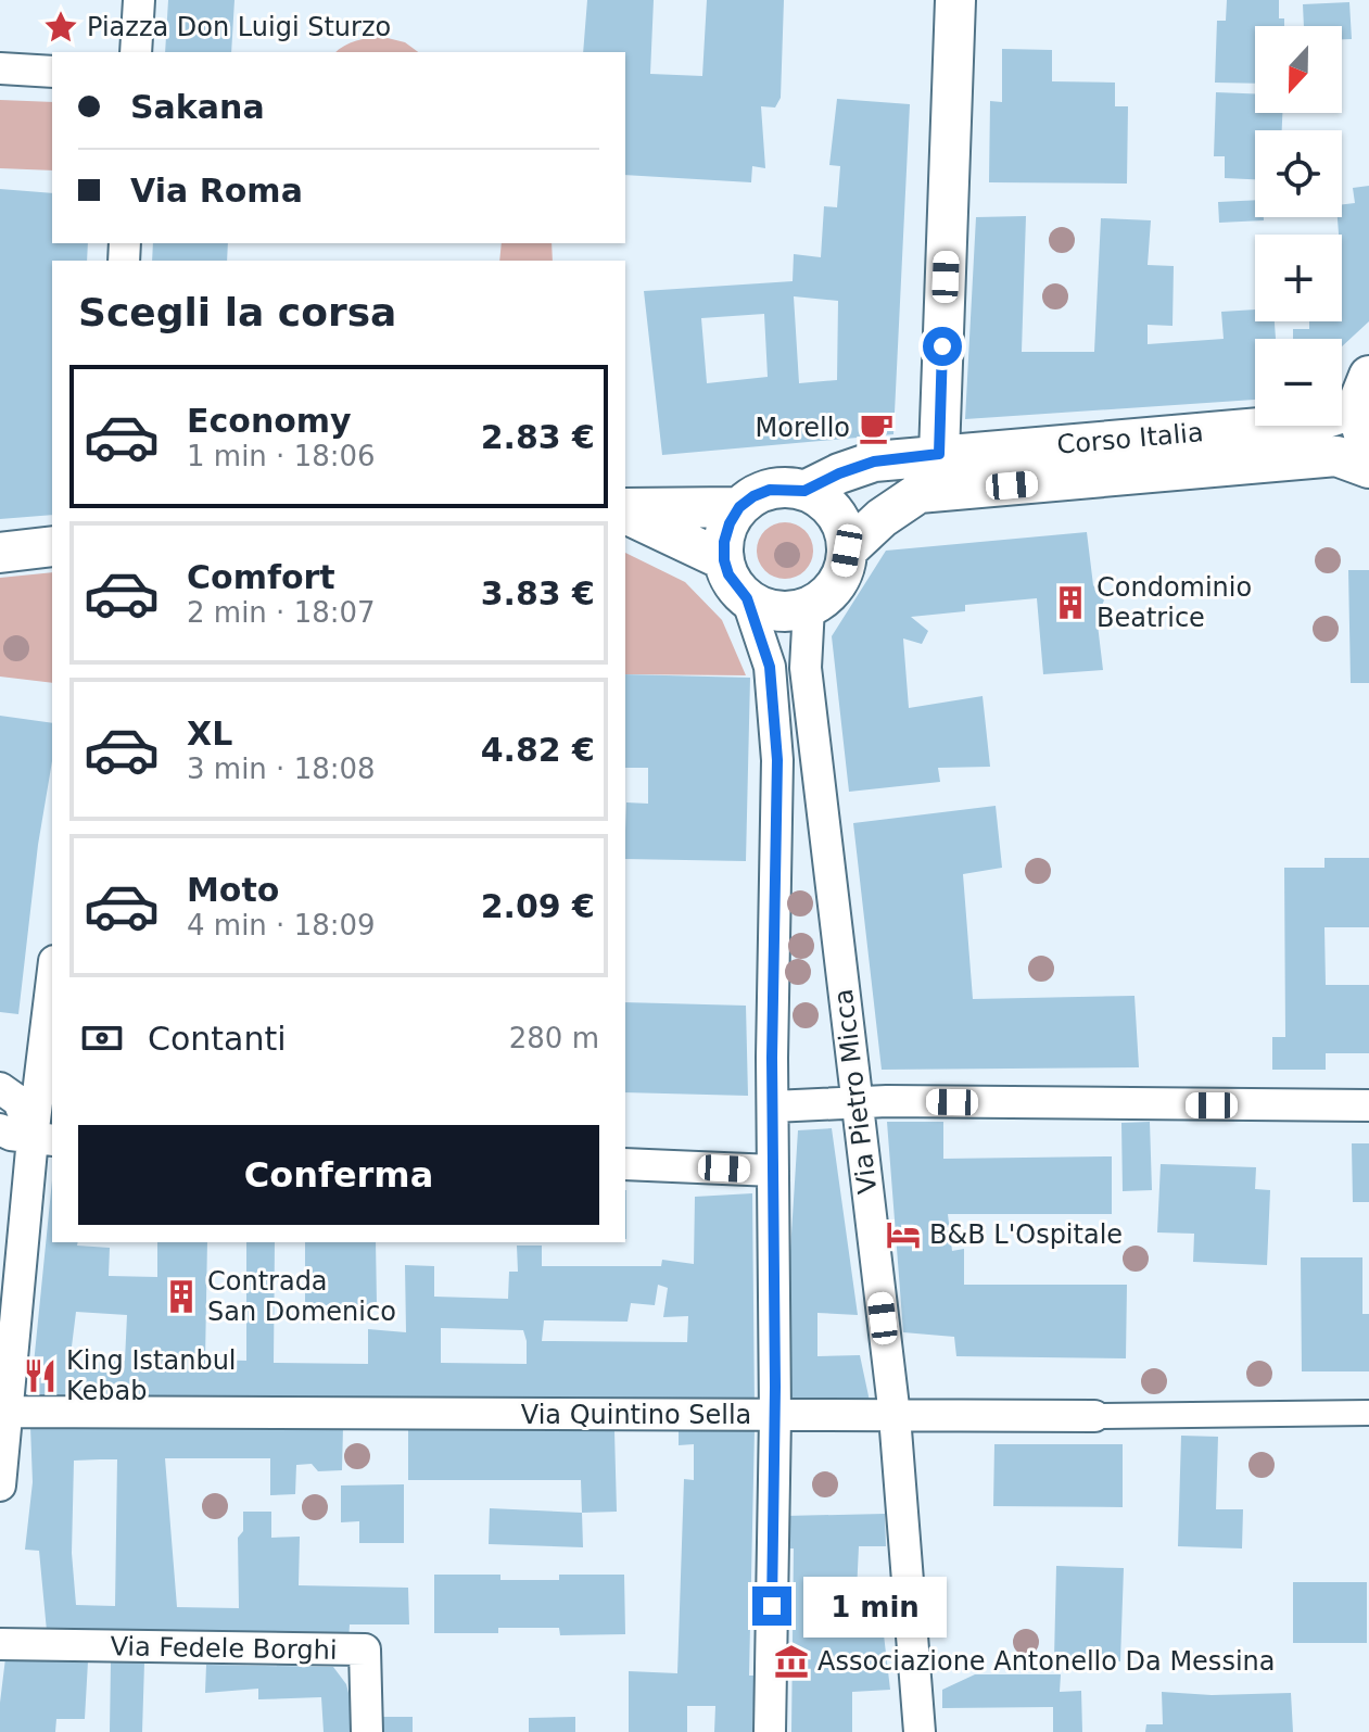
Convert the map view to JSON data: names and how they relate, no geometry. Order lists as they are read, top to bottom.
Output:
{
  "streets": {
    "street": [
      "Corso Italia",
      "Via Pietro Micca",
      "Via Quintino Sella",
      "Via Fedele Borghi"
    ]
  },
  "crossings": [
    ["Corso Italia", "Via Pietro Micca"],
    ["Via Pietro Micca", "Via Quintino Sella"]
  ],
  "places": {
    "place": ["Piazza Don Luigi Sturzo"],
    "cafe": ["Morello"],
    "building": ["Condominio Beatrice", "Contrada San Domenico"],
    "hotel": ["B&B L'Ospitale"],
    "restaurant": ["King Istanbul Kebab"],
    "museum": ["Associazione Antonello Da Messina"]
  },
  "north": "bottom",
  "page": {
    "map_buttons": ["+", "−"],
    "banner": ["Sakana", "Via Roma"],
    "heading": "Scegli la corsa",
    "list": [
      {
        "name": "Economy",
        "note": "1 min · 18:06",
        "value": "2.83 €"
      },
      {
        "name": "Comfort",
        "note": "2 min · 18:07",
        "value": "3.83 €"
      },
      {
        "name": "XL",
        "note": "3 min · 18:08",
        "value": "4.82 €"
      },
      {
        "name": "Moto",
        "note": "4 min · 18:09",
        "value": "2.09 €"
      }
    ],
    "pay": ["Contanti", "280 m"],
    "buttons": "Conferma",
    "bubble": "1 min"
  }
}
